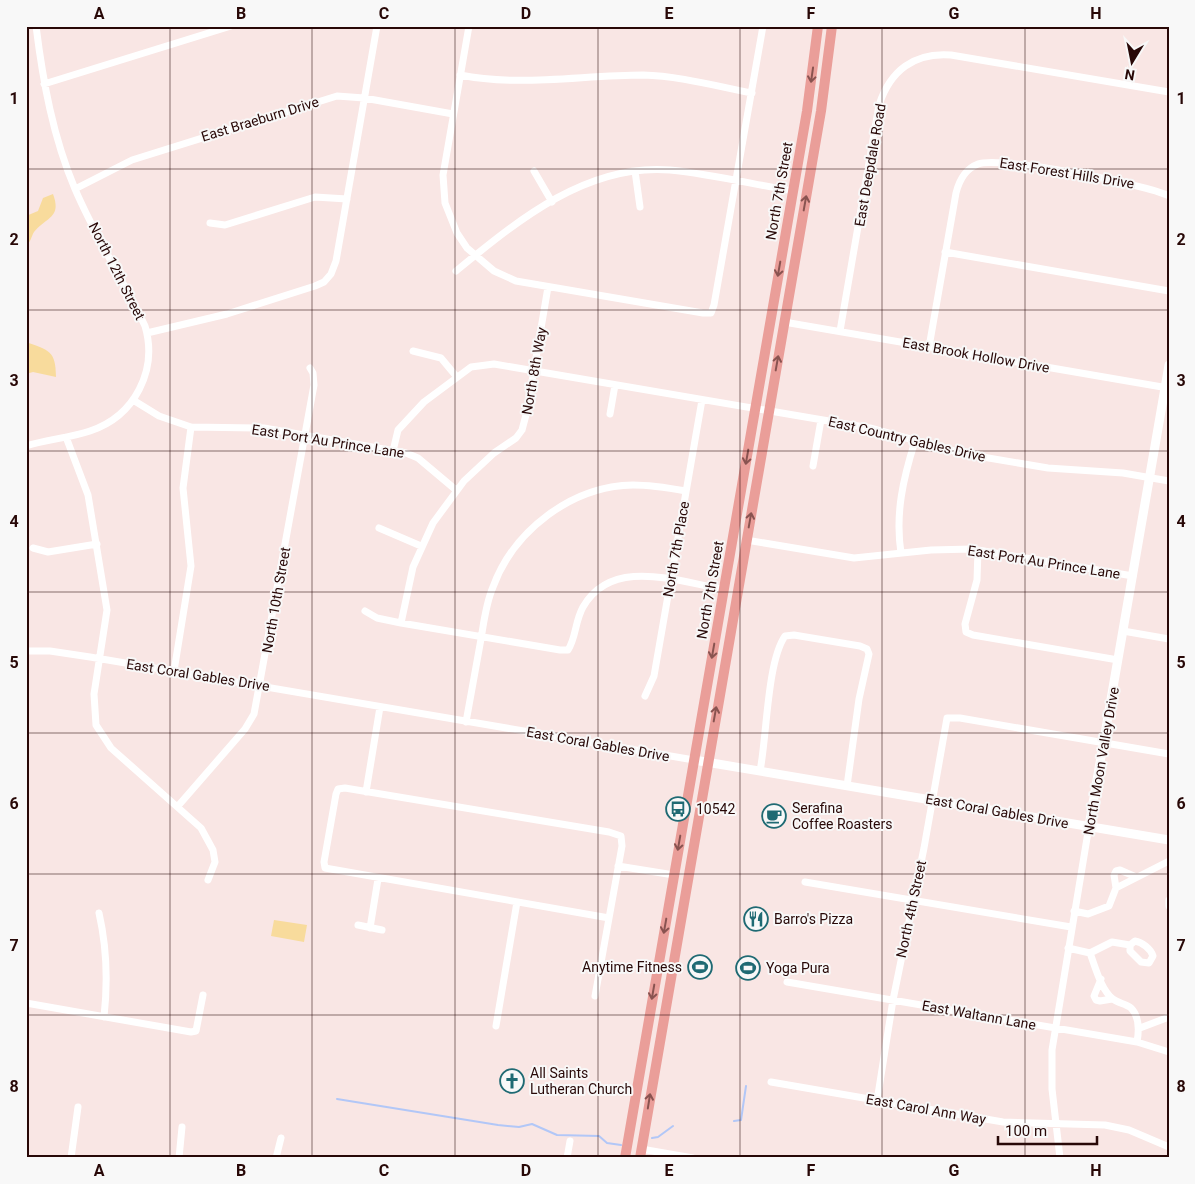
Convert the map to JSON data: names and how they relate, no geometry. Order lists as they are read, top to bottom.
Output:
{
  "streets": {
    "main road": ["North 7th Street"],
    "street": [
      "East Braeburn Drive",
      "East Deepdale Road",
      "East Forest Hills Drive",
      "North 12th Street",
      "East Brook Hollow Drive",
      "North 8th Way",
      "East Country Gables Drive",
      "East Port Au Prince Lane",
      "North 7th Place",
      "North 10th Street",
      "East Coral Gables Drive",
      "North Moon Valley Drive",
      "North 4th Street",
      "East Waltann Lane",
      "East Carol Ann Way"
    ]
  },
  "crossings": [
    ["East Braeburn Drive", "North 12th Street"],
    ["East Deepdale Road", "East Brook Hollow Drive"],
    ["East Forest Hills Drive", "East Brook Hollow Drive"],
    ["North 7th Street", "East Brook Hollow Drive"],
    ["North 7th Street", "East Country Gables Drive"],
    ["North 7th Street", "East Port Au Prince Lane"],
    ["North 7th Street", "East Coral Gables Drive"],
    ["North 12th Street", "East Port Au Prince Lane"],
    ["East Brook Hollow Drive", "North Moon Valley Drive"],
    ["North 8th Way", "East Country Gables Drive"],
    ["North 8th Way", "East Port Au Prince Lane"],
    ["East Country Gables Drive", "East Port Au Prince Lane"],
    ["East Country Gables Drive", "North 7th Place"],
    ["East Country Gables Drive", "North Moon Valley Drive"],
    ["East Port Au Prince Lane", "North 10th Street"],
    ["East Port Au Prince Lane", "North Moon Valley Drive"],
    ["North 10th Street", "East Coral Gables Drive"],
    ["East Coral Gables Drive", "North Moon Valley Drive"],
    ["East Coral Gables Drive", "North 4th Street"],
    ["North Moon Valley Drive", "North 4th Street"],
    ["North Moon Valley Drive", "East Waltann Lane"],
    ["North Moon Valley Drive", "East Carol Ann Way"],
    ["North 4th Street", "East Waltann Lane"],
    ["North 4th Street", "East Carol Ann Way"]
  ],
  "places": {
    "bus stop": ["10542"],
    "cafe": ["Serafina Coffee Roasters"],
    "restaurant": ["Barro's Pizza"],
    "sports": ["Anytime Fitness", "Yoga Pura"],
    "church": ["All Saints Lutheran Church"]
  },
  "scale_bar": "100 m",
  "north": "bottom",
  "grid": {
    "columns": [
      "A",
      "B",
      "C",
      "D",
      "E",
      "F",
      "G",
      "H"
    ],
    "rows": [
      "1",
      "2",
      "3",
      "4",
      "5",
      "6",
      "7",
      "8"
    ]
  }
}
